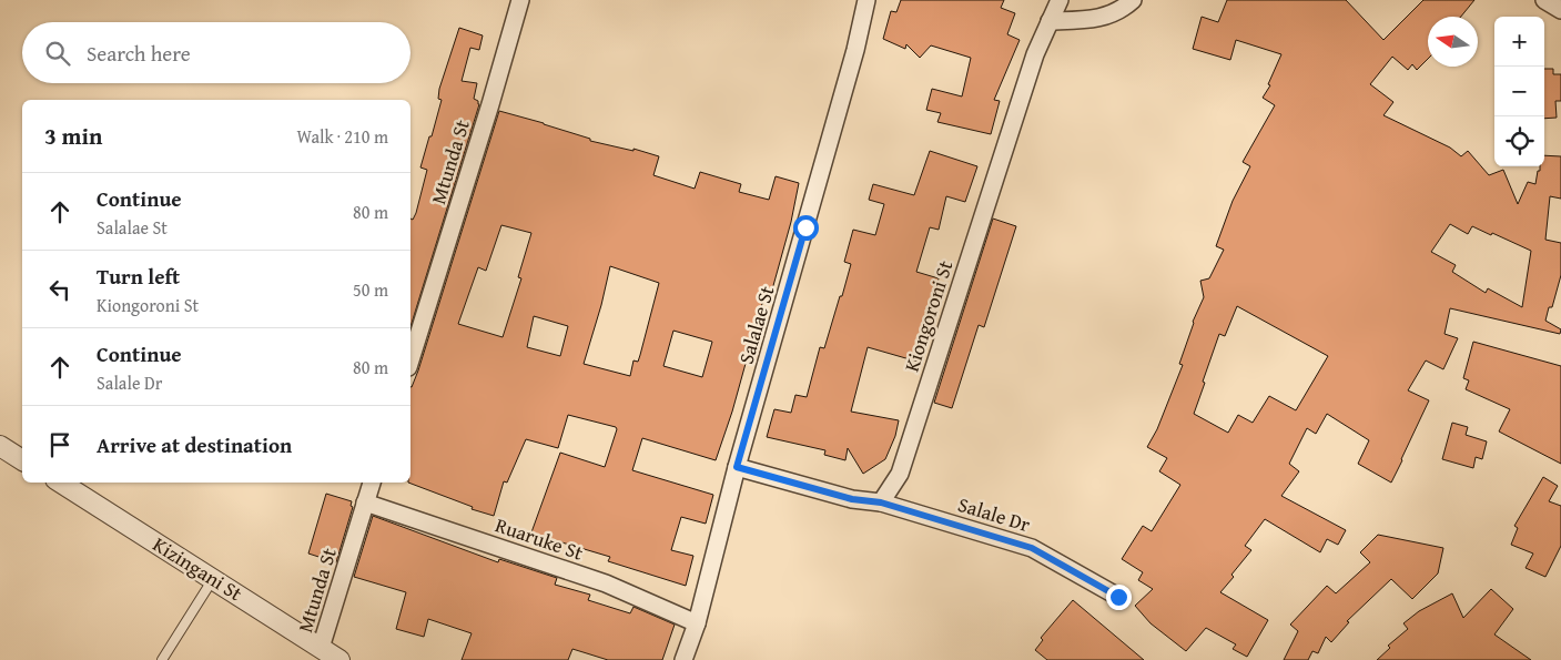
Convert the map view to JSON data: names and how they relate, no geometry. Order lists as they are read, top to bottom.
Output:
{
  "streets": {
    "street": [
      "Mtunda St",
      "Kiongoroni St",
      "Salalae St",
      "Salale Dr",
      "Ruaruke St",
      "Kizingani St"
    ]
  },
  "crossings": [
    ["Mtunda St", "Ruaruke St"],
    ["Mtunda St", "Kizingani St"],
    ["Kiongoroni St", "Salale Dr"],
    ["Salalae St", "Ruaruke St"]
  ],
  "north": "left",
  "page": {
    "map_buttons": ["+", "−"],
    "search": "Search here",
    "heading": ["3 min", "Walk · 210 m"],
    "list": [
      ["Continue", "Salalae St", "80 m"],
      ["Turn left", "Kiongoroni St", "50 m"],
      ["Continue", "Salale Dr", "80 m"],
      "Arrive at destination"
    ]
  }
}
